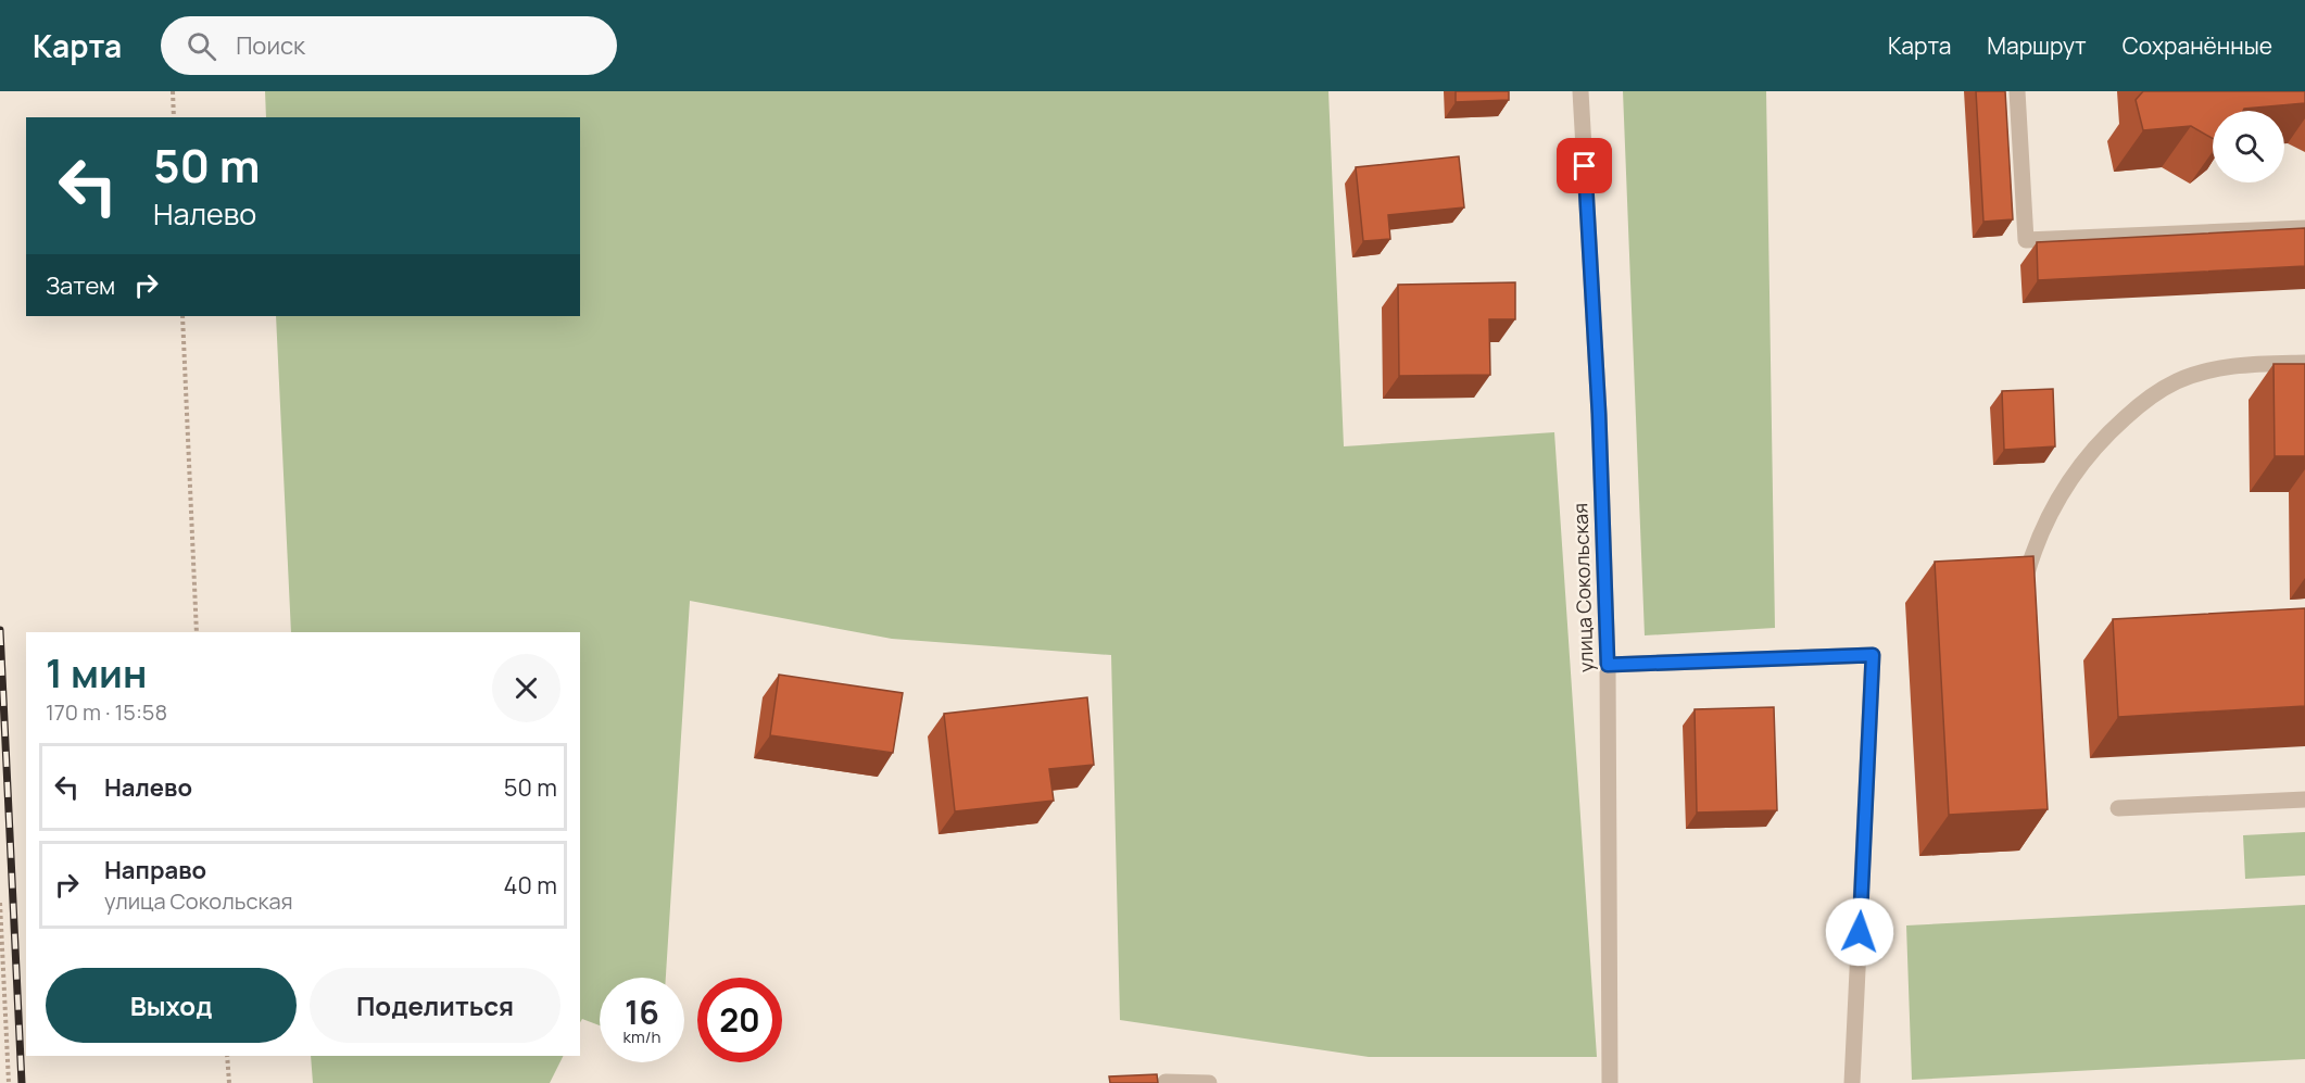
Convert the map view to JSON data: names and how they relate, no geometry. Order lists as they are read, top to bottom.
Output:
{
  "streets": {
    "street": ["улица Сокольская"]
  },
  "page": {
    "header": "Карта",
    "search": "Поиск",
    "nav": ["Карта", "Маршрут", "Сохранённые"],
    "turn": ["50 m", "Налево"],
    "then": "Затем",
    "heading": ["1 мин", "170 m · 15:58"],
    "list": [
      {
        "name": "Налево",
        "value": "50 m"
      },
      {
        "name": "Направо",
        "note": "улица Сокольская",
        "value": "40 m"
      }
    ],
    "buttons": ["Выход", "Поделиться"],
    "speed": "16 km/h",
    "limit": "20"
  }
}
